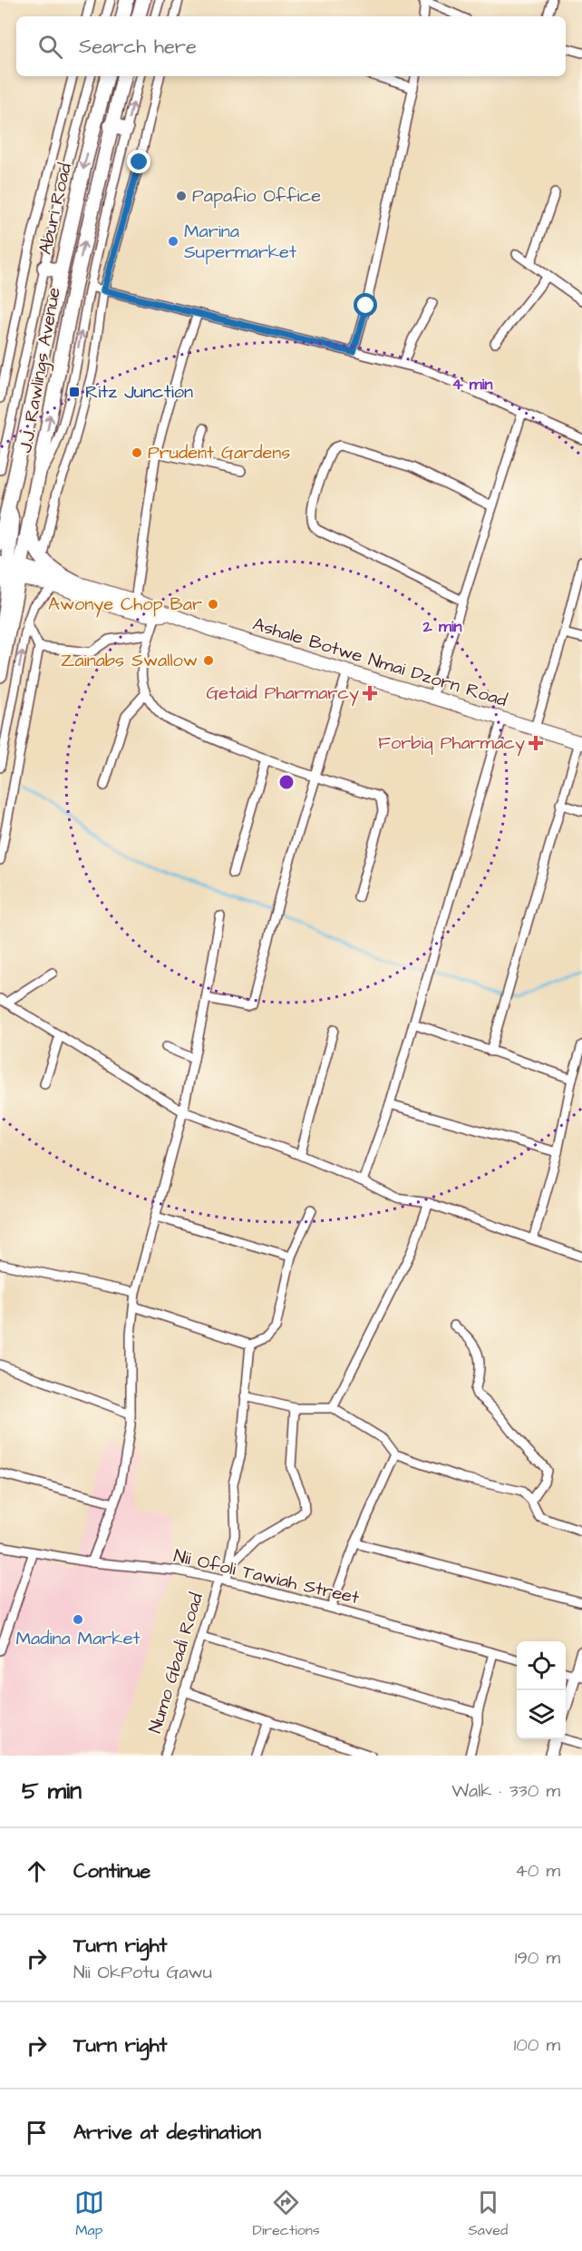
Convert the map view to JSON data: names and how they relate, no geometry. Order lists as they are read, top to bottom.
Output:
{
  "streets": {
    "highway": ["Aburi Road", "J.J. Rawlings Avenue"],
    "main road": ["Ashale Botwe Nmai Dzorn Road"],
    "street": ["Nii Ofoli Tawiah Street", "Numo Gbadi Road"]
  },
  "crossings": [
    ["Nii Ofoli Tawiah Street", "Numo Gbadi Road"]
  ],
  "one_way": ["Aburi Road", "J.J. Rawlings Avenue"],
  "places": {
    "other": [
      "Papafio Office",
      "Marina Supermarket",
      "Prudent Gardens",
      "Awonye Chop Bar",
      "Zainabs Swallow",
      "Madina Market"
    ],
    "transit": ["Ritz Junction"],
    "health": ["Getaid Pharmarcy", "Forbiq Pharmacy"]
  },
  "page": {
    "search": "Search here",
    "heading": ["5 min", "Walk · 330 m"],
    "list": [
      ["Continue", "40 m"],
      ["Turn right", "Nii OkPotu Gawu", "190 m"],
      ["Turn right", "100 m"],
      "Arrive at destination"
    ],
    "nav": ["Map", "Directions", "Saved"]
  },
  "rings": ["4 min", "2 min"]
}
